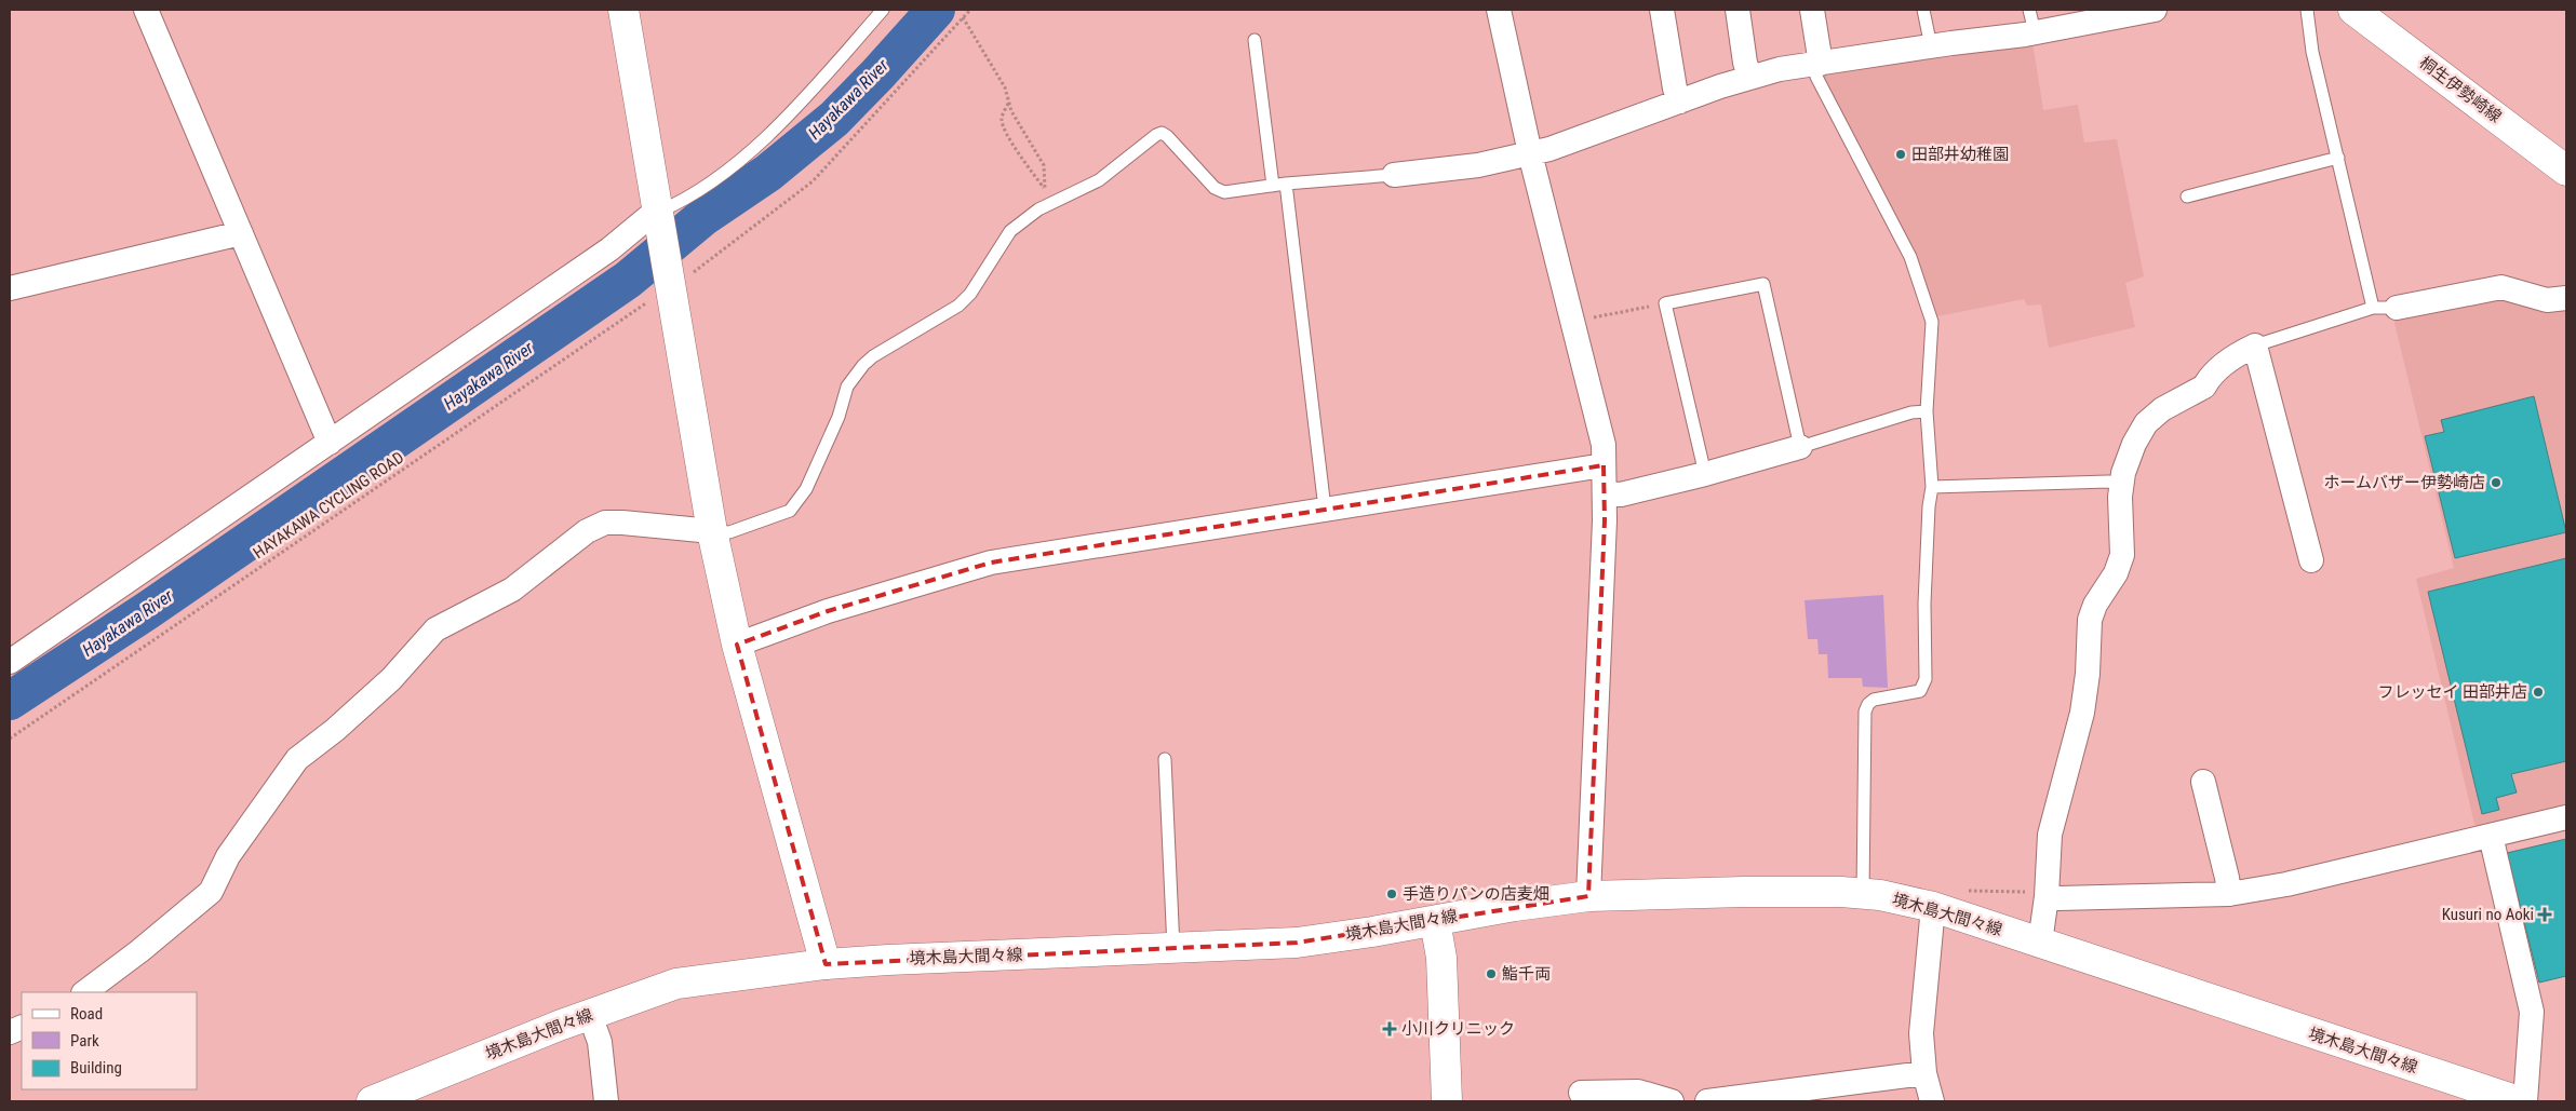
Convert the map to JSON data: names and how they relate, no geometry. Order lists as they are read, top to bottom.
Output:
{
  "streets": {
    "main road": ["桐生伊勢崎線", "境木島大間々線"],
    "path": ["HAYAKAWA CYCLING ROAD"]
  },
  "water": ["Hayakawa River"],
  "places": {
    "other": [
      "田部井幼稚園",
      "ホームバザー伊勢崎店",
      "フレッセイ 田部井店",
      "手造りパンの店麦畑",
      "鮨千両"
    ],
    "health": ["Kusuri no Aoki", "小川クリニック"]
  },
  "legend": ["Road", "Park", "Building"]
}
